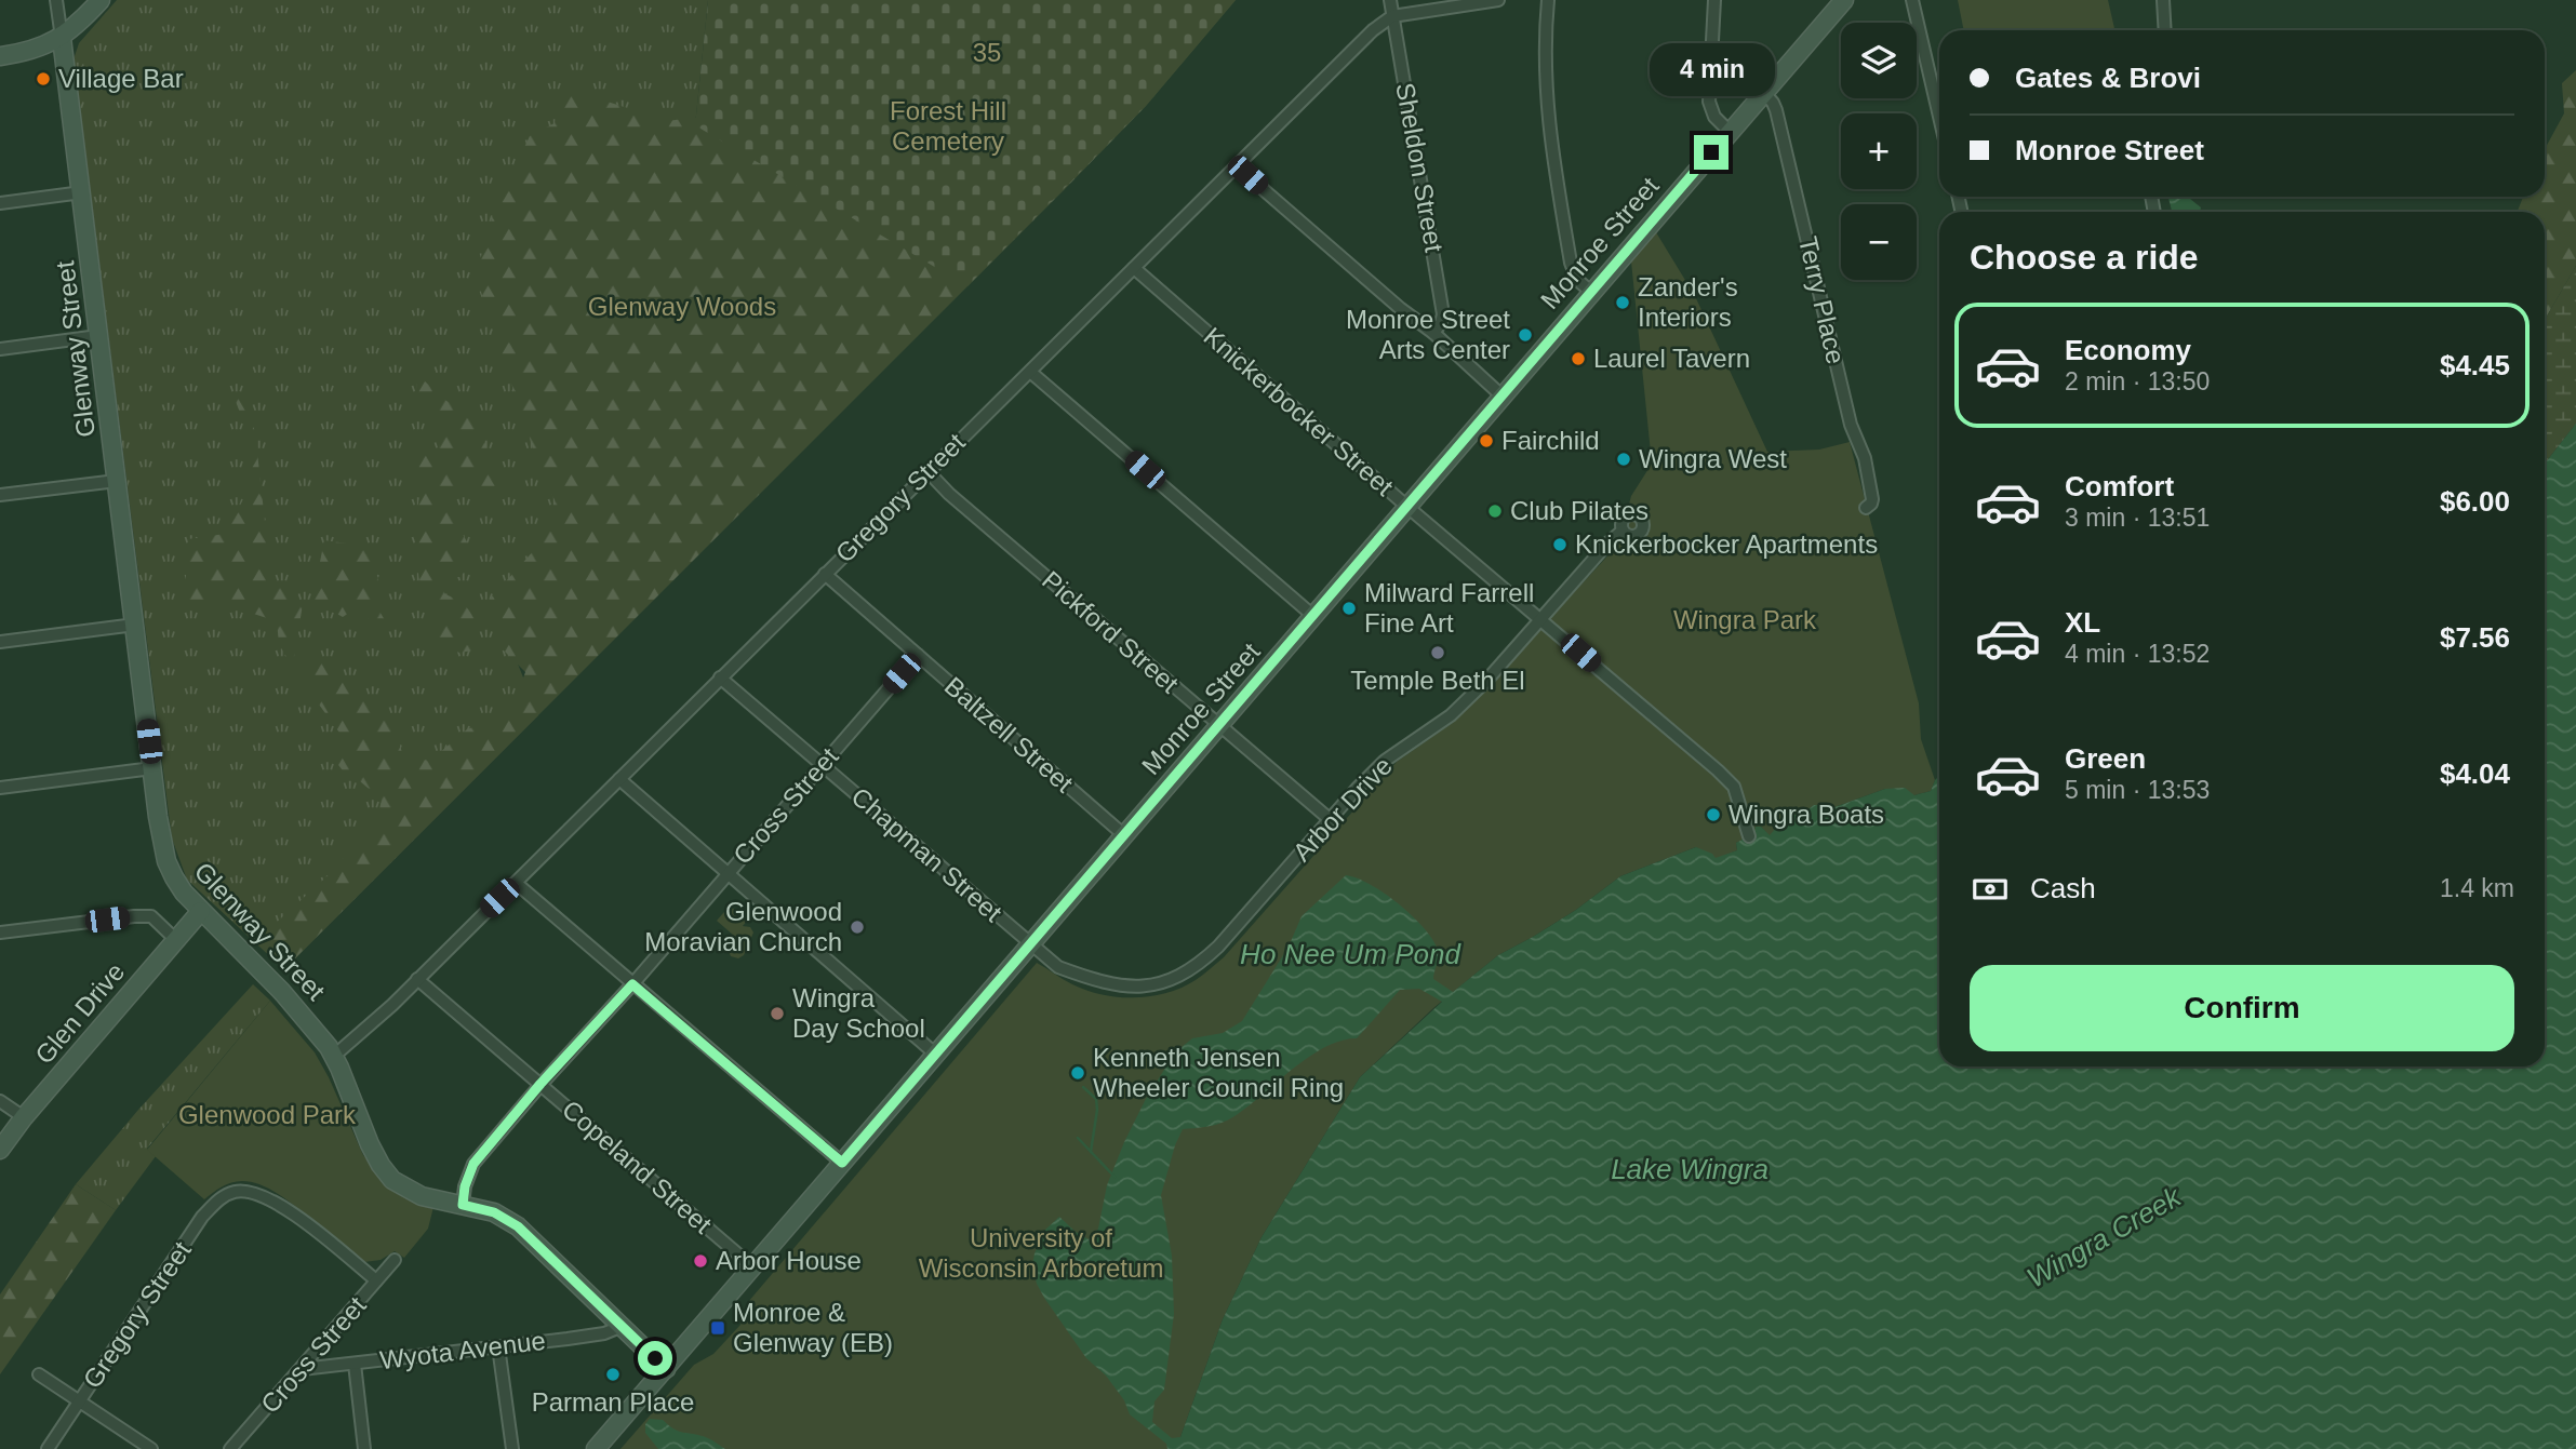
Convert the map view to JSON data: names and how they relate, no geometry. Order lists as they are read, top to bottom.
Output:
{
  "streets": {
    "main road": ["Monroe Street", "Glenway Street", "Glen Drive"],
    "street": [
      "Sheldon Street",
      "Terry Place",
      "Knickerbocker Street",
      "Gregory Street",
      "Pickford Street",
      "Baltzell Street",
      "Cross Street",
      "Arbor Drive",
      "Chapman Street",
      "Copeland Street",
      "Wyota Avenue"
    ]
  },
  "crossings": [
    ["Sheldon Street", "Gregory Street"],
    ["Monroe Street", "Terry Place"],
    ["Monroe Street", "Glenway Street"],
    ["Monroe Street", "Knickerbocker Street"],
    ["Monroe Street", "Pickford Street"],
    ["Monroe Street", "Baltzell Street"],
    ["Monroe Street", "Arbor Drive"],
    ["Monroe Street", "Chapman Street"],
    ["Monroe Street", "Copeland Street"],
    ["Glenway Street", "Gregory Street"],
    ["Glenway Street", "Cross Street"],
    ["Glenway Street", "Glen Drive"],
    ["Glenway Street", "Wyota Avenue"],
    ["Knickerbocker Street", "Gregory Street"],
    ["Knickerbocker Street", "Arbor Drive"],
    ["Gregory Street", "Pickford Street"],
    ["Gregory Street", "Baltzell Street"],
    ["Gregory Street", "Cross Street"],
    ["Gregory Street", "Chapman Street"],
    ["Gregory Street", "Copeland Street"],
    ["Pickford Street", "Arbor Drive"],
    ["Baltzell Street", "Cross Street"],
    ["Cross Street", "Chapman Street"],
    ["Cross Street", "Copeland Street"],
    ["Cross Street", "Wyota Avenue"],
    ["Arbor Drive", "Chapman Street"]
  ],
  "water": ["Ho Nee Um Pond", "Lake Wingra", "Wingra Creek"],
  "parks": [
    "35",
    "Forest Hill Cemetery",
    "Glenway Woods",
    "Wingra Park",
    "Glenwood Park",
    "University of Wisconsin Arboretum"
  ],
  "places": {
    "other": [
      "Village Bar",
      "Zander's Interiors",
      "Monroe Street Arts Center",
      "Laurel Tavern",
      "Fairchild",
      "Wingra West",
      "Club Pilates",
      "Knickerbocker Apartments",
      "Milward Farrell Fine Art",
      "Temple Beth El",
      "Wingra Boats",
      "Glenwood Moravian Church",
      "Wingra Day School",
      "Kenneth Jensen Wheeler Council Ring",
      "Arbor House",
      "Parman Place"
    ],
    "transit": ["Monroe & Glenway (EB)"]
  },
  "page": {
    "map_buttons": ["+", "−"],
    "banner": ["Gates & Brovi", "Monroe Street"],
    "bubble": "4 min",
    "heading": "Choose a ride",
    "list": [
      {
        "name": "Economy",
        "note": "2 min · 13:50",
        "value": "$4.45"
      },
      {
        "name": "Comfort",
        "note": "3 min · 13:51",
        "value": "$6.00"
      },
      {
        "name": "XL",
        "note": "4 min · 13:52",
        "value": "$7.56"
      },
      {
        "name": "Green",
        "note": "5 min · 13:53",
        "value": "$4.04"
      }
    ],
    "pay": ["Cash", "1.4 km"],
    "buttons": "Confirm"
  }
}
